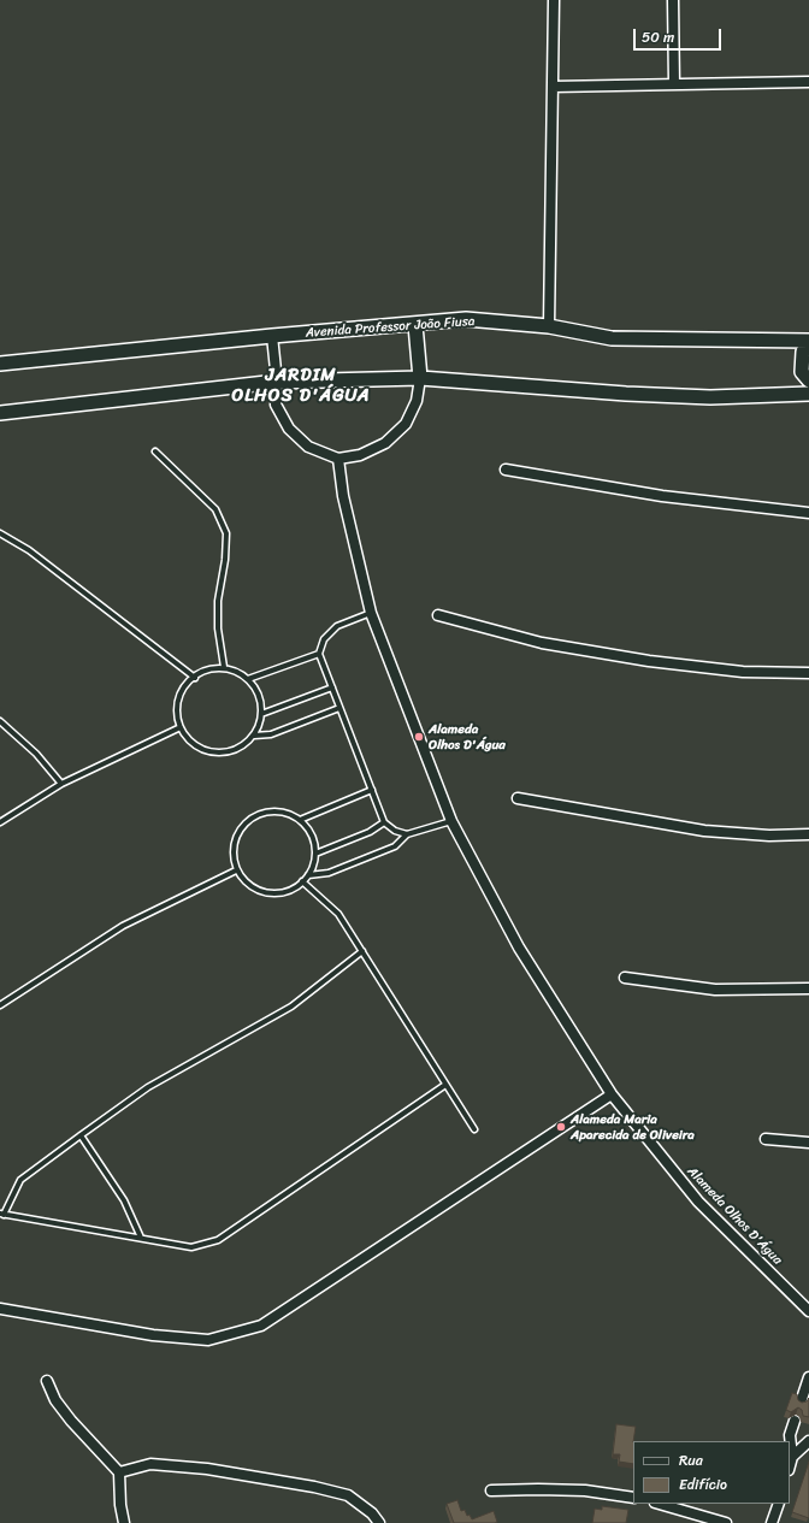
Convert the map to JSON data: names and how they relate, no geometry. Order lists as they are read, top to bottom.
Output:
{
  "streets": {
    "street": ["Avenida Professor João Fiusa", "Alameda Olhos D'Água"]
  },
  "districts": ["JARDIM OLHOS D'ÁGUA"],
  "places": ["Alameda Olhos D'Água", "Alameda Maria Aparecida de Oliveira"],
  "legend": ["Rua", "Edifício"],
  "scale_bar": "50 m"
}
